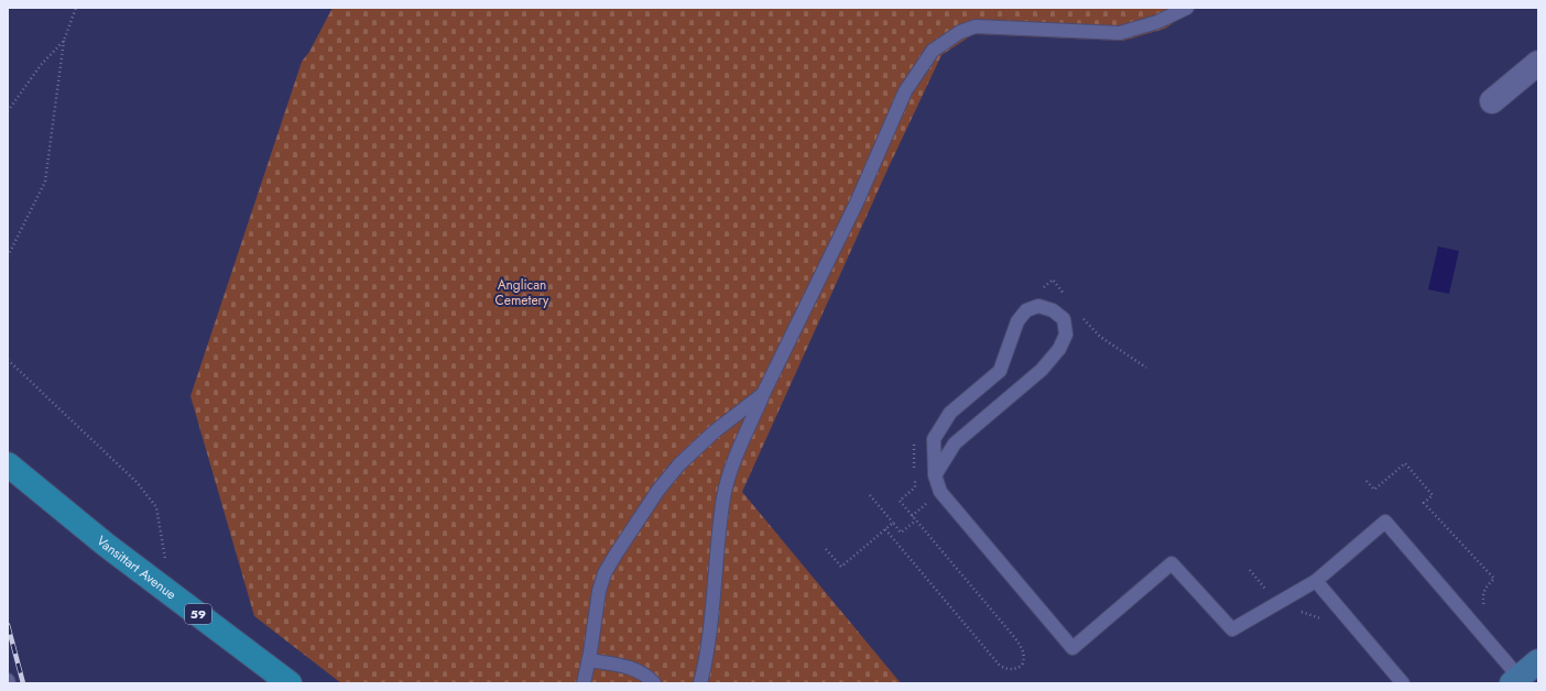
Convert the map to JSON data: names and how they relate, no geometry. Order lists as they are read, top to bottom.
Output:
{
  "streets": {
    "main road": ["Vansittart Avenue", "59"]
  },
  "parks": ["Anglican Cemetery"]
}
